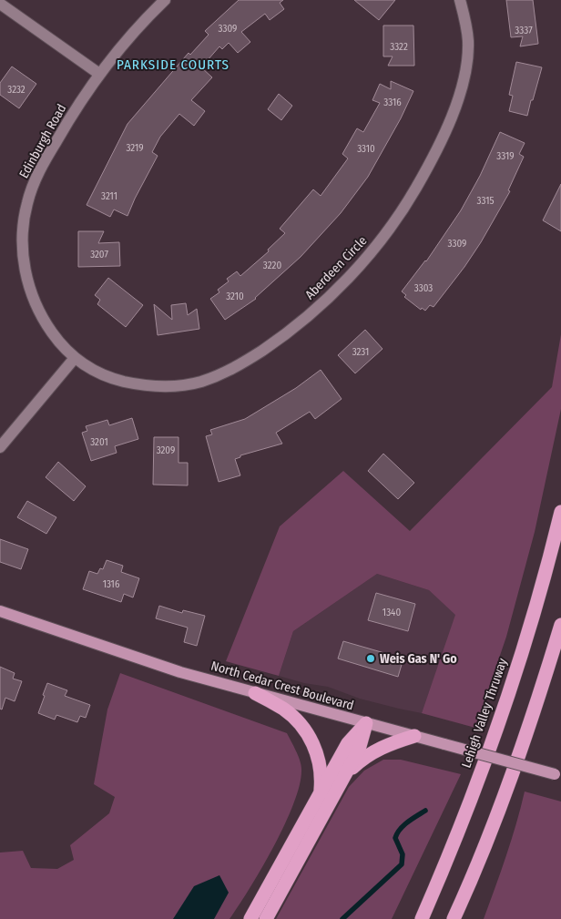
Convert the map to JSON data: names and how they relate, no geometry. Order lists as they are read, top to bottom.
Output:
{
  "streets": {
    "highway": ["Lehigh Valley Thruway"],
    "main road": ["North Cedar Crest Boulevard"],
    "street": ["Edinburgh Road", "Aberdeen Circle"]
  },
  "crossings": [
    ["Edinburgh Road", "Aberdeen Circle"]
  ],
  "districts": ["PARKSIDE COURTS"],
  "places": ["Weis Gas N' Go"],
  "house_numbers": [
    "3309",
    "3337",
    "3322",
    "3232",
    "3316",
    "3219",
    "3310",
    "3319",
    "3211",
    "3315",
    "3309",
    "3207",
    "3220",
    "3303",
    "3210",
    "3231",
    "3201",
    "3209",
    "1316",
    "1340"
  ]
}
